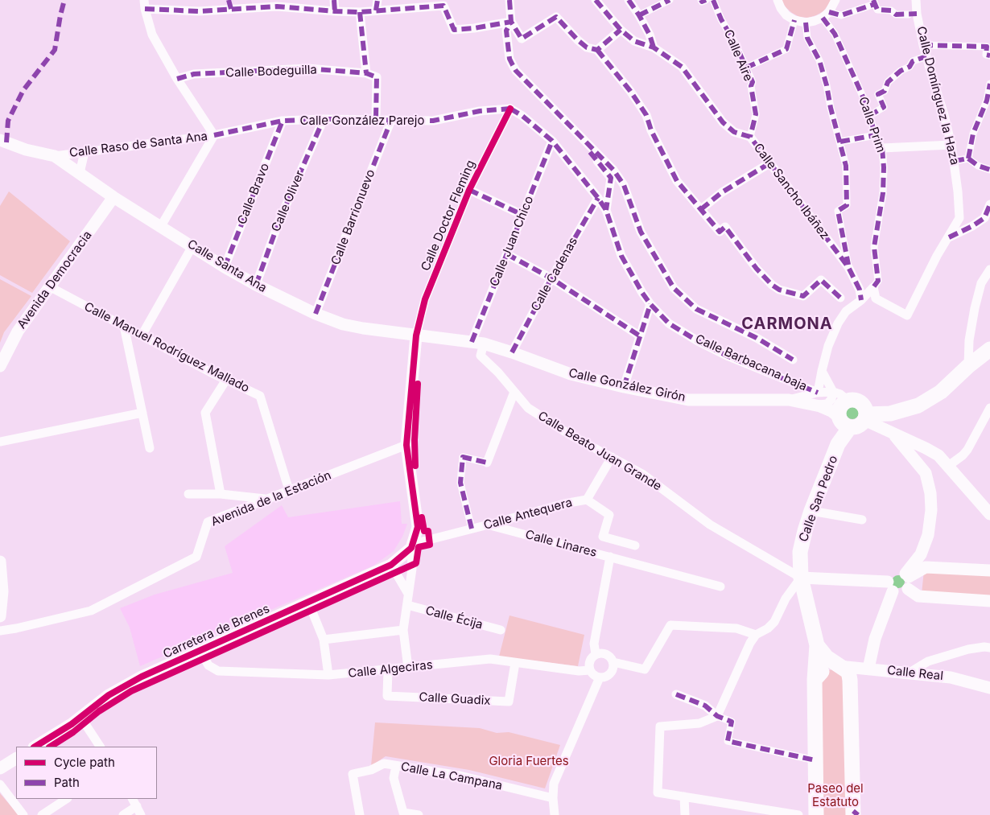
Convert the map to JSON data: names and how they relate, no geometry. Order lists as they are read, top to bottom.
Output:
{
  "streets": {
    "main road": ["Calle San Pedro"],
    "street": [
      "Calle Aire",
      "Calle Bodeguilla",
      "Calle Domínguez la Haza",
      "Calle González Parejo",
      "Calle Prim",
      "Calle Raso de Santa Ana",
      "Calle Sancho Ibáñez",
      "Calle Bravo",
      "Calle Oliver",
      "Calle Doctor Fleming",
      "Calle Barrionuevo",
      "Calle Juan Chico",
      "Calle Santa Ana",
      "Calle Cadenas",
      "Avenida Democracia",
      "Calle Manuel Rodríguez Mallado",
      "Calle Barbacana baja",
      "Calle González Girón",
      "Calle Beato Juan Grande",
      "Avenida de la Estación",
      "Calle Antequera",
      "Calle Linares",
      "Calle Écija",
      "Carretera de Brenes",
      "Calle Algeciras",
      "Calle Real",
      "Calle Guadix",
      "Calle La Campana"
    ]
  },
  "crossings": [
    ["Calle Aire", "Calle Sancho Ibáñez"],
    ["Calle Domínguez la Haza", "Calle Prim"],
    ["Calle González Parejo", "Calle Raso de Santa Ana"],
    ["Calle González Parejo", "Calle Bravo"],
    ["Calle González Parejo", "Calle Oliver"],
    ["Calle González Parejo", "Calle Doctor Fleming"],
    ["Calle González Parejo", "Calle Barrionuevo"],
    ["Calle González Parejo", "Calle Barbacana baja"],
    ["Calle Raso de Santa Ana", "Calle Santa Ana"],
    ["Calle Bravo", "Calle Santa Ana"],
    ["Calle Oliver", "Calle Santa Ana"],
    ["Calle Doctor Fleming", "Calle Santa Ana"],
    ["Calle Doctor Fleming", "Calle Barbacana baja"],
    ["Calle Doctor Fleming", "Calle González Girón"],
    ["Calle Barrionuevo", "Calle Santa Ana"],
    ["Calle Juan Chico", "Calle Barbacana baja"],
    ["Calle Juan Chico", "Calle González Girón"],
    ["Calle Santa Ana", "Avenida Democracia"],
    ["Calle Santa Ana", "Calle González Girón"],
    ["Calle Cadenas", "Calle Barbacana baja"],
    ["Calle Cadenas", "Calle González Girón"],
    ["Avenida Democracia", "Calle Manuel Rodríguez Mallado"],
    ["Calle Manuel Rodríguez Mallado", "Avenida de la Estación"],
    ["Calle González Girón", "Calle Beato Juan Grande"],
    ["Calle González Girón", "Calle San Pedro"],
    ["Calle Beato Juan Grande", "Calle San Pedro"],
    ["Calle Antequera", "Calle Linares"],
    ["Calle Antequera", "Carretera de Brenes"],
    ["Carretera de Brenes", "Calle Algeciras"],
    ["Calle Algeciras", "Calle Guadix"]
  ],
  "districts": ["CARMONA"],
  "parks": ["Gloria Fuertes", "Paseo del Estatuto"],
  "legend": ["Cycle path", "Path"]
}
